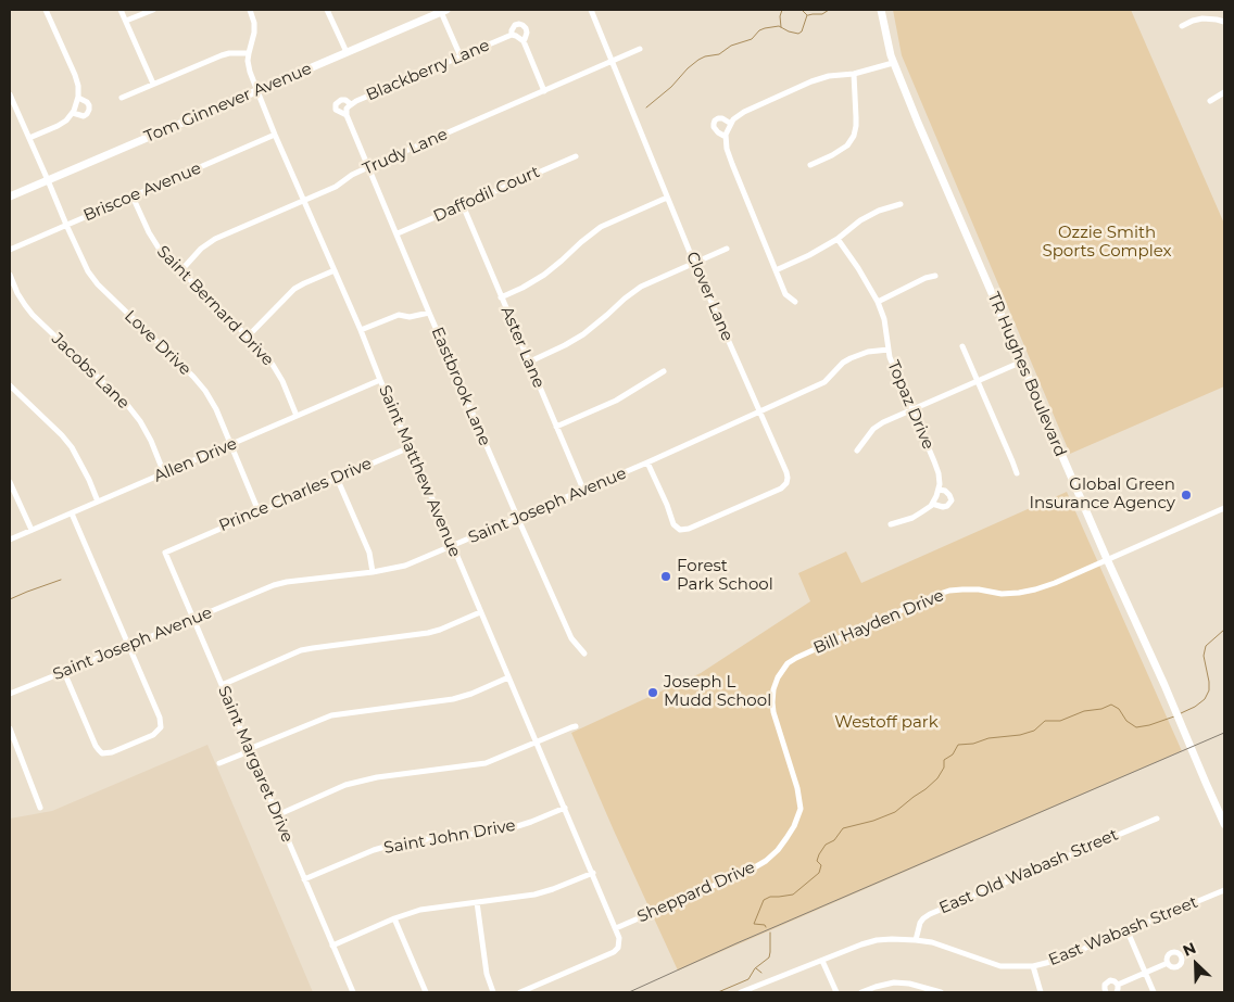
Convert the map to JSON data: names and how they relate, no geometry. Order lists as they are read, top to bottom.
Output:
{
  "streets": {
    "main road": ["Tom Ginnever Avenue", "TR Hughes Boulevard"],
    "street": [
      "Blackberry Lane",
      "Trudy Lane",
      "Briscoe Avenue",
      "Daffodil Court",
      "Clover Lane",
      "Saint Bernard Drive",
      "Love Drive",
      "Aster Lane",
      "Jacobs Lane",
      "Eastbrook Lane",
      "Topaz Drive",
      "Allen Drive",
      "Saint Matthew Avenue",
      "Prince Charles Drive",
      "Saint Joseph Avenue",
      "Bill Hayden Drive",
      "Saint Margaret Drive",
      "Saint John Drive",
      "East Old Wabash Street",
      "Sheppard Drive",
      "East Wabash Street"
    ]
  },
  "crossings": [
    ["Blackberry Lane", "Eastbrook Lane"],
    ["Tom Ginnever Avenue", "Love Drive"],
    ["Tom Ginnever Avenue", "Saint Matthew Avenue"],
    ["Trudy Lane", "Clover Lane"],
    ["Trudy Lane", "Saint Bernard Drive"],
    ["Trudy Lane", "Eastbrook Lane"],
    ["Trudy Lane", "Saint Matthew Avenue"],
    ["Briscoe Avenue", "Saint Bernard Drive"],
    ["Briscoe Avenue", "Love Drive"],
    ["Briscoe Avenue", "Saint Matthew Avenue"],
    ["Daffodil Court", "Aster Lane"],
    ["Daffodil Court", "Eastbrook Lane"],
    ["Clover Lane", "Saint Joseph Avenue"],
    ["Saint Bernard Drive", "Allen Drive"],
    ["Love Drive", "Allen Drive"],
    ["Love Drive", "Prince Charles Drive"],
    ["Aster Lane", "Saint Joseph Avenue"],
    ["Jacobs Lane", "Allen Drive"],
    ["TR Hughes Boulevard", "Bill Hayden Drive"],
    ["Eastbrook Lane", "Saint Joseph Avenue"],
    ["Topaz Drive", "Saint Joseph Avenue"],
    ["Allen Drive", "Saint Matthew Avenue"],
    ["Saint Matthew Avenue", "Prince Charles Drive"],
    ["Saint Matthew Avenue", "Saint Joseph Avenue"],
    ["Saint Matthew Avenue", "Saint John Drive"],
    ["Saint Matthew Avenue", "Sheppard Drive"],
    ["Prince Charles Drive", "Saint Margaret Drive"],
    ["Saint Joseph Avenue", "Saint Margaret Drive"],
    ["Bill Hayden Drive", "Sheppard Drive"],
    ["Saint Margaret Drive", "Saint John Drive"],
    ["East Old Wabash Street", "East Wabash Street"]
  ],
  "parks": ["Ozzie Smith Sports Complex", "Westoff park"],
  "places": ["Global Green Insurance Agency", "Forest Park School", "Joseph L Mudd School"],
  "north": "top left"
}
